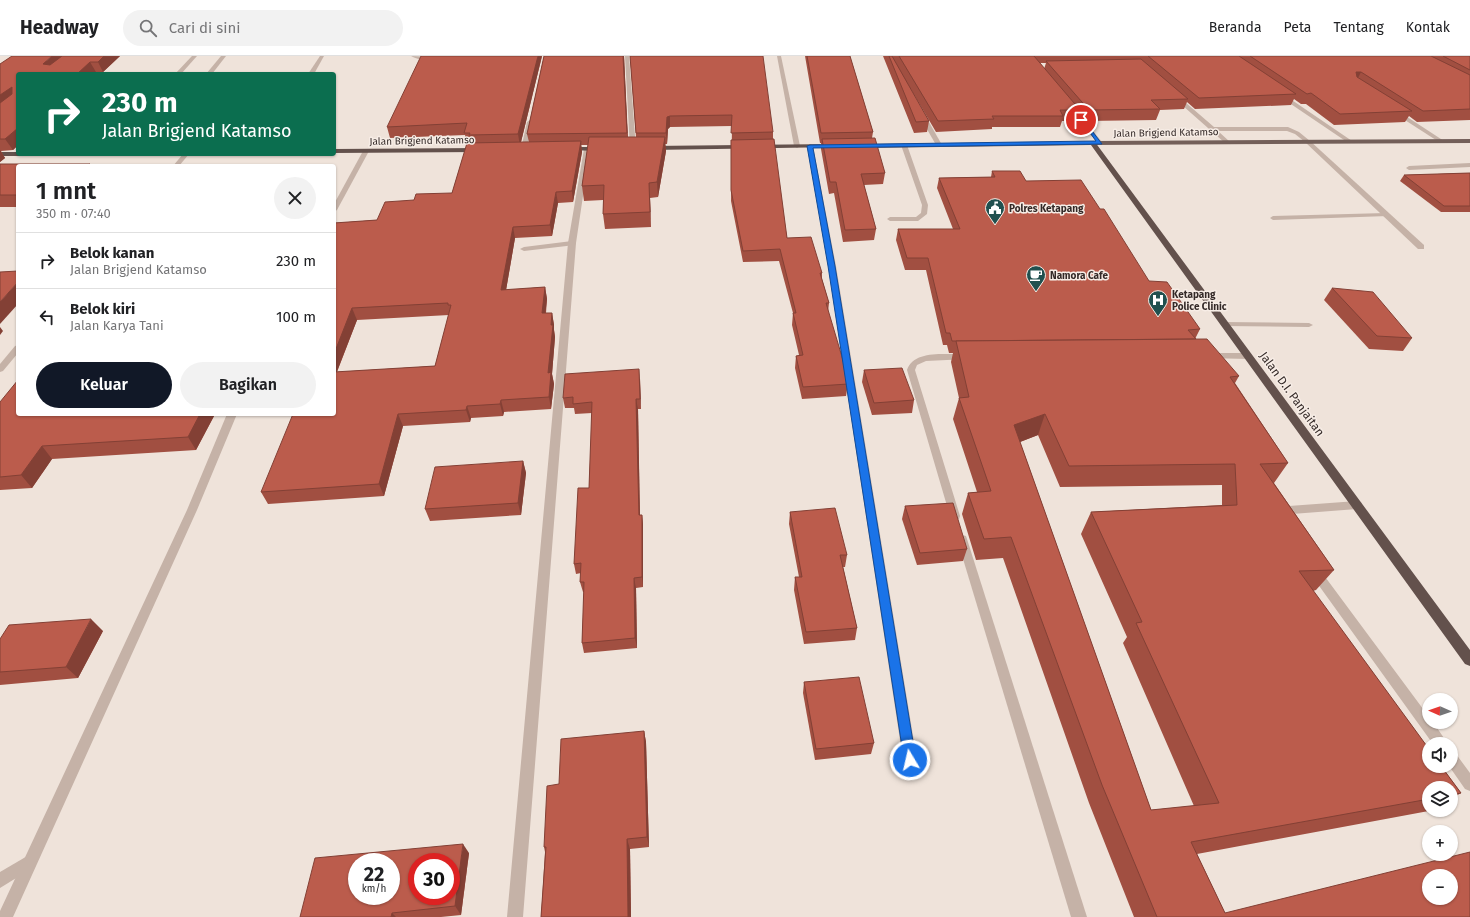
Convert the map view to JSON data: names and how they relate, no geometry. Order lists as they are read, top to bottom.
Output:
{
  "streets": {
    "highway": ["Jalan Brigjend Katamso", "Jalan D.I. Panjaitan"]
  },
  "crossings": [
    ["Jalan Brigjend Katamso", "Jalan D.I. Panjaitan"]
  ],
  "places": {
    "public building": ["Polres Ketapang"],
    "cafe": ["Namora Cafe"],
    "hospital": ["Ketapang Police Clinic"]
  },
  "north": "left",
  "page": {
    "header": "Headway",
    "search": "Cari di sini",
    "nav": [
      "Beranda",
      "Peta",
      "Tentang",
      "Kontak"
    ],
    "turn": ["230 m", "Jalan Brigjend Katamso"],
    "heading": ["1 mnt", "350 m · 07:40"],
    "list": [
      {
        "name": "Belok kanan",
        "note": "Jalan Brigjend Katamso",
        "value": "230 m"
      },
      {
        "name": "Belok kiri",
        "note": "Jalan Karya Tani",
        "value": "100 m"
      }
    ],
    "buttons": ["Keluar", "Bagikan"],
    "map_buttons": ["+", "−"],
    "speed": "22 km/h",
    "limit": "30"
  }
}
